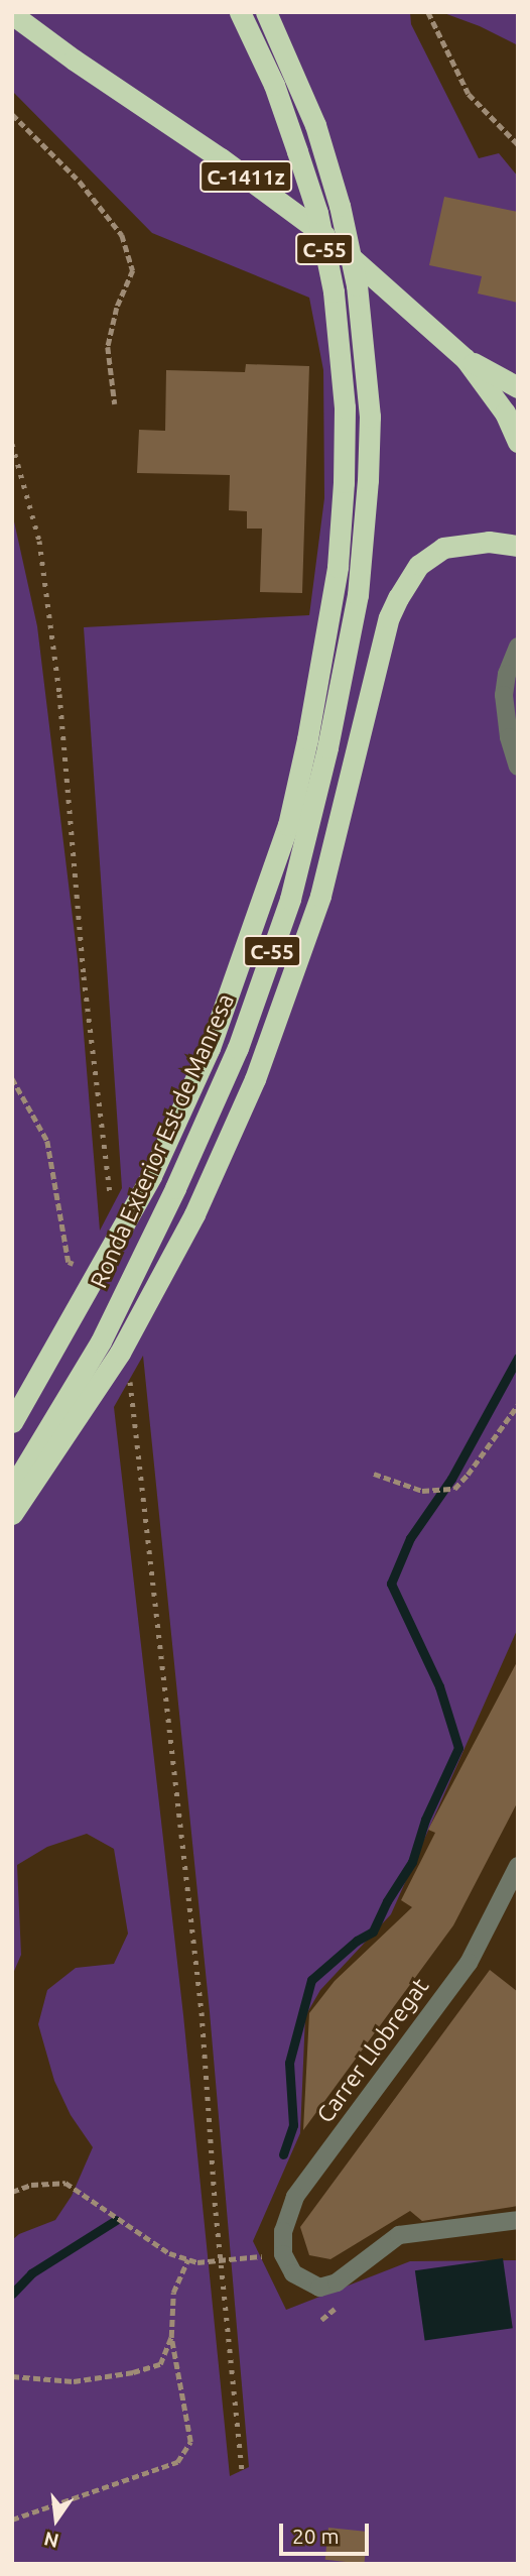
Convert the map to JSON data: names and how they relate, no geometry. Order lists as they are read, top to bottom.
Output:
{
  "streets": {
    "highway": ["C-1411z", "C-55", "Ronda Exterior Est de Manresa"],
    "street": ["Carrer Llobregat"]
  },
  "scale_bar": "20 m",
  "north": "bottom"
}
